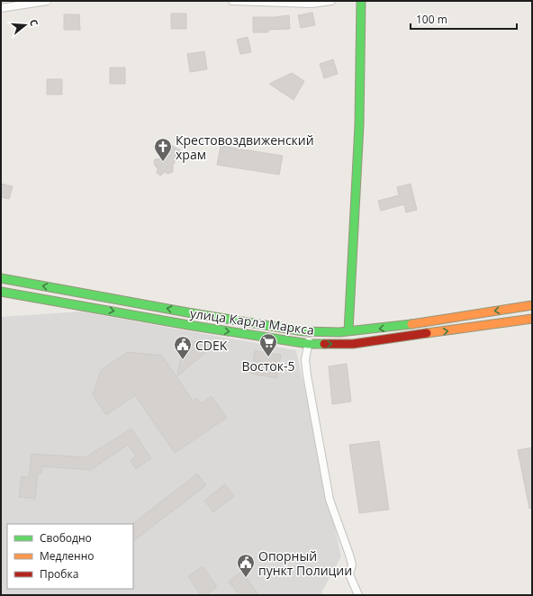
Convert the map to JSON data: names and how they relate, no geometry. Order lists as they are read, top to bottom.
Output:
{
  "streets": {
    "main road": ["улица Карла Маркса"]
  },
  "places": {
    "church": ["Крестовоздвиженский храм"],
    "supermarket": ["Восток-5"],
    "public building": ["CDEK", "Опорный пункт Полиции"]
  },
  "legend": ["Свободно", "Медленно", "Пробка"],
  "scale_bar": "100 m",
  "north": "right"
}
